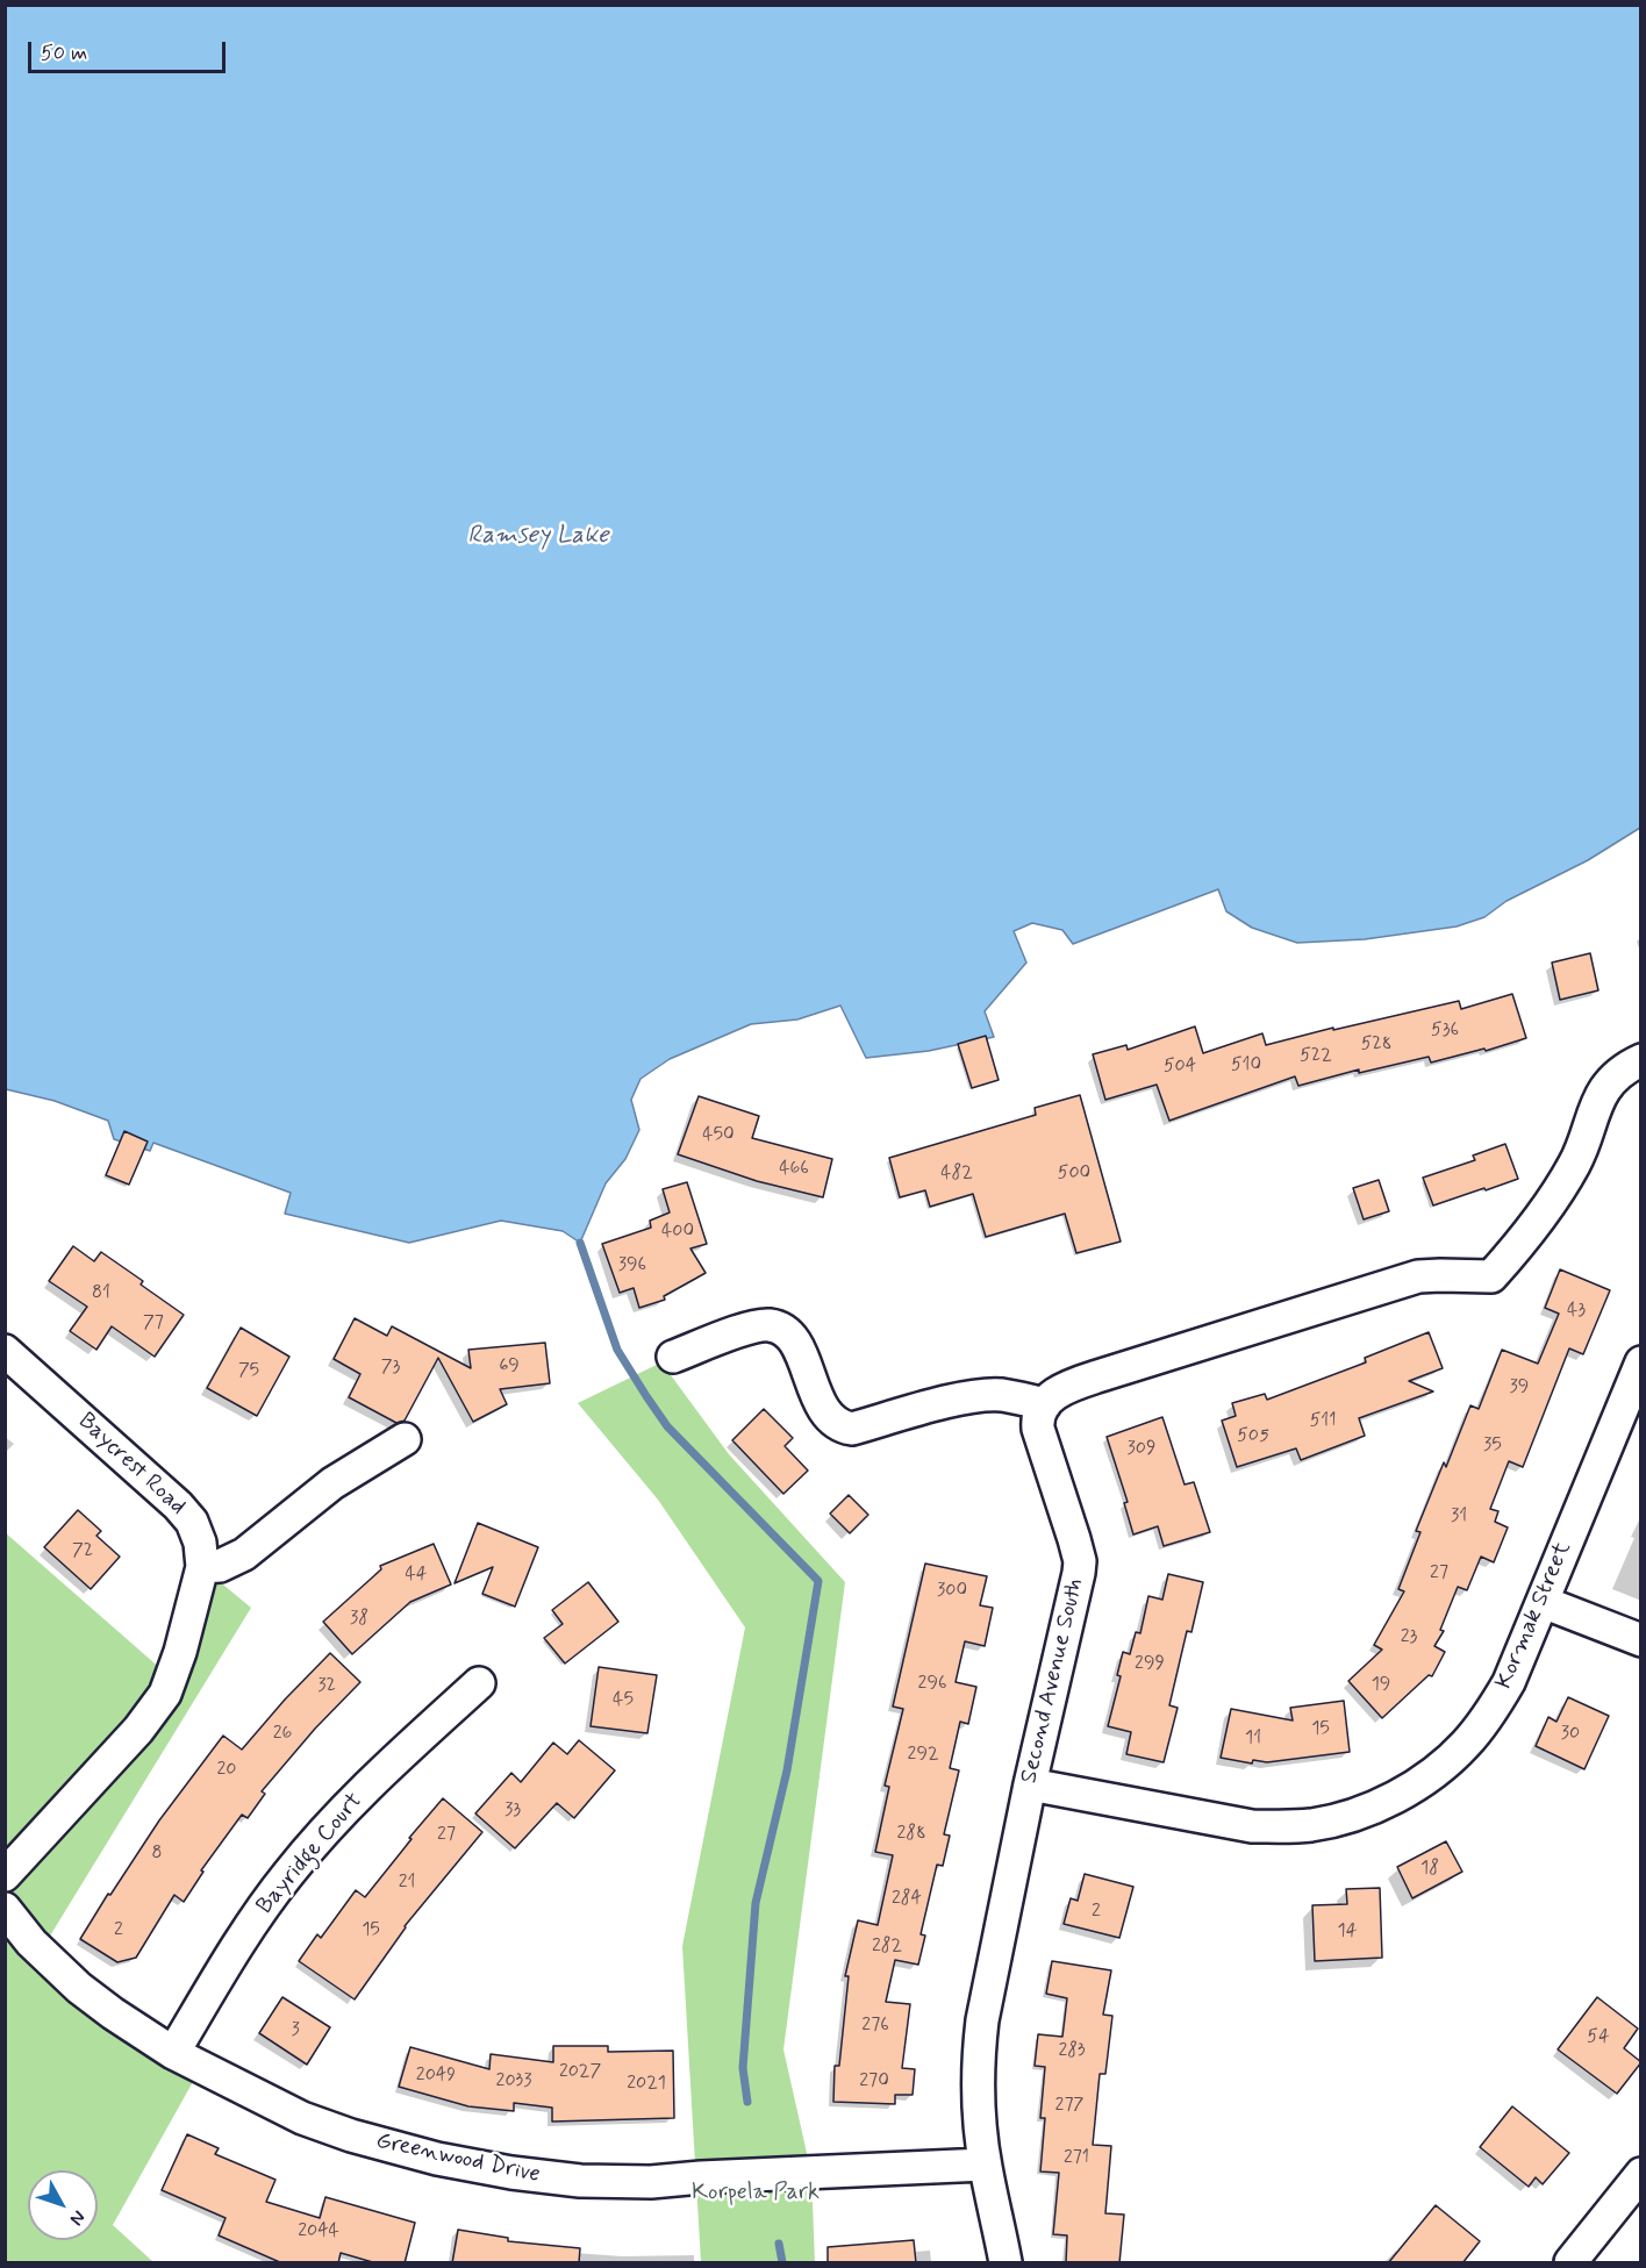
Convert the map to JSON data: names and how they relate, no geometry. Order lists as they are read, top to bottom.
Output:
{
  "streets": {
    "street": [
      "Baycrest Road",
      "Kormak Street",
      "Second Avenue South",
      "Bayridge Court",
      "Greenwood Drive"
    ]
  },
  "crossings": [
    ["Kormak Street", "Second Avenue South"],
    ["Second Avenue South", "Greenwood Drive"],
    ["Bayridge Court", "Greenwood Drive"]
  ],
  "water": ["Ramsey Lake"],
  "parks": ["Korpela Park"],
  "house_numbers": [
    "536",
    "528",
    "522",
    "510",
    "504",
    "450",
    "466",
    "482",
    "500",
    "400",
    "396",
    "81",
    "43",
    "77",
    "69",
    "73",
    "75",
    "39",
    "511",
    "505",
    "35",
    "309",
    "31",
    "72",
    "27",
    "44",
    "300",
    "38",
    "23",
    "299",
    "296",
    "19",
    "32",
    "45",
    "15",
    "26",
    "30",
    "11",
    "292",
    "20",
    "33",
    "288",
    "27",
    "8",
    "18",
    "21",
    "284",
    "2",
    "2",
    "15",
    "14",
    "282",
    "276",
    "3",
    "54",
    "283",
    "2027",
    "2049",
    "2033",
    "270",
    "2021",
    "277",
    "271",
    "2044"
  ],
  "scale_bar": "50 m",
  "north": "bottom right"
}
